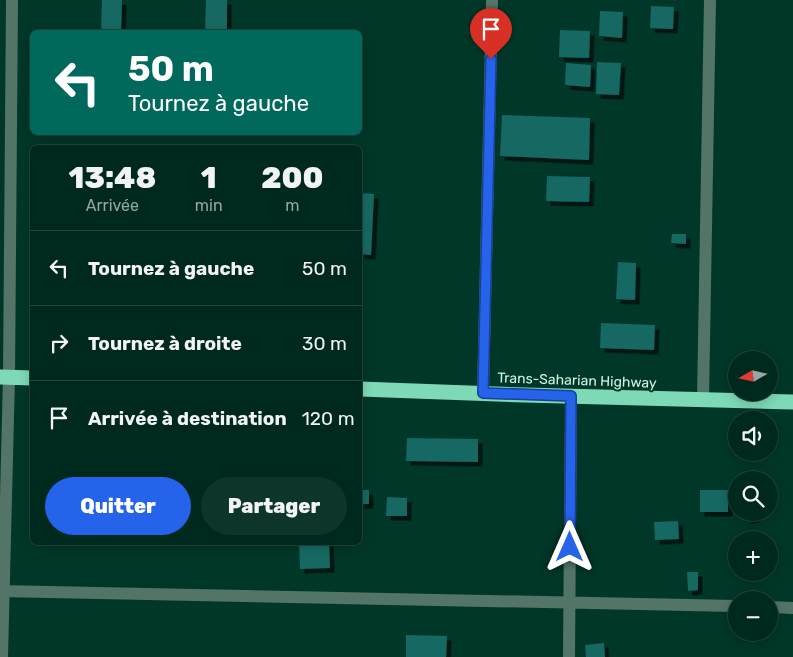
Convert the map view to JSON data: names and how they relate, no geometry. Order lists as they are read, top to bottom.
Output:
{
  "streets": {
    "highway": ["Trans-Saharian Highway"]
  },
  "north": "left",
  "page": {
    "turn": ["50 m", "Tournez à gauche"],
    "eta": [
      "13:48",
      "Arrivée",
      "1",
      "min",
      "200",
      "m"
    ],
    "list": [
      {
        "name": "Tournez à gauche",
        "value": "50 m"
      },
      {
        "name": "Tournez à droite",
        "value": "30 m"
      },
      {
        "name": "Arrivée à destination",
        "value": "120 m"
      }
    ],
    "map_buttons": ["+", "−"],
    "buttons": ["Quitter", "Partager"]
  }
}
